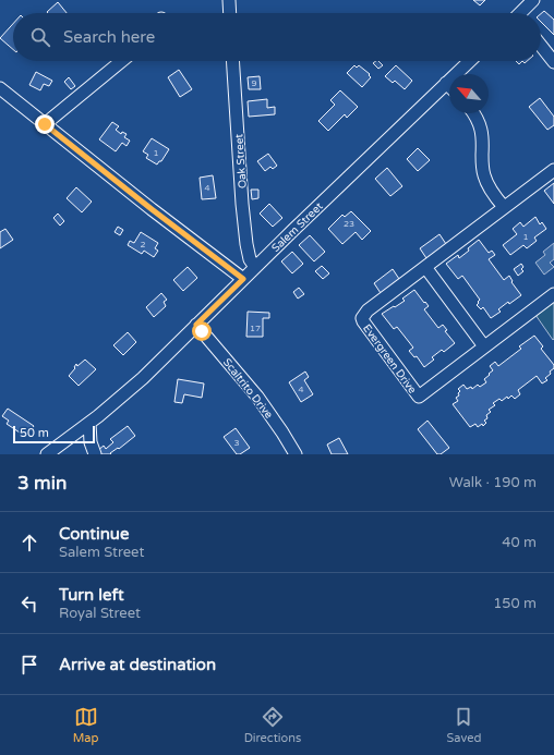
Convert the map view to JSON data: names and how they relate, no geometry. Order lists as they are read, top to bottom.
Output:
{
  "streets": {
    "street": [
      "Oak Street",
      "Salem Street",
      "Evergreen Drive",
      "Scaltrito Drive"
    ]
  },
  "crossings": [
    ["Oak Street", "Salem Street"],
    ["Salem Street", "Scaltrito Drive"]
  ],
  "house_numbers": [
    "9",
    "1",
    "4",
    "23",
    "1",
    "2",
    "17",
    "4",
    "3"
  ],
  "scale_bar": "50 m",
  "north": "top left",
  "page": {
    "search": "Search here",
    "scale": "50 m",
    "heading": ["3 min", "Walk · 190 m"],
    "list": [
      ["Continue", "Salem Street", "40 m"],
      ["Turn left", "Royal Street", "150 m"],
      "Arrive at destination"
    ],
    "nav": ["Map", "Directions", "Saved"]
  }
}
